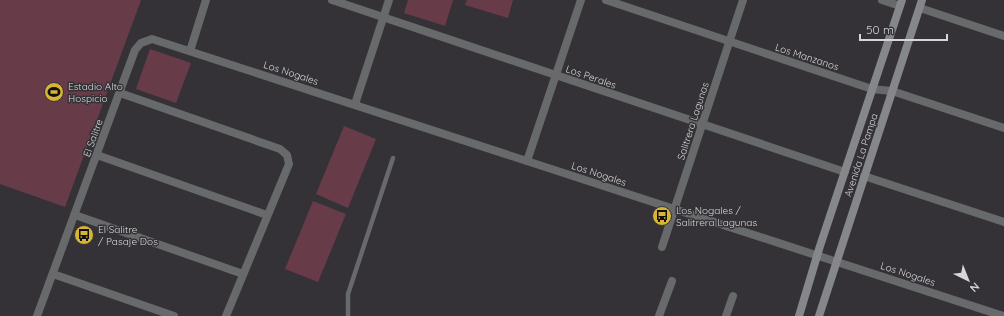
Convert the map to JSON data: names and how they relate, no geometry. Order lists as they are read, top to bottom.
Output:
{
  "streets": {
    "street": [
      "Los Manzanos",
      "Los Nogales",
      "Los Perales",
      "Salitrera Lagunas",
      "El Salitre",
      "Avenida La Pampa"
    ]
  },
  "crossings": [
    ["Los Manzanos", "Salitrera Lagunas"],
    ["Los Manzanos", "Avenida La Pampa"],
    ["Los Nogales", "Salitrera Lagunas"],
    ["Los Nogales", "El Salitre"],
    ["Los Nogales", "Avenida La Pampa"],
    ["Los Perales", "Salitrera Lagunas"],
    ["Los Perales", "Avenida La Pampa"]
  ],
  "places": {
    "sports": ["Estadio Alto Hospicio"],
    "bus stop": ["Los Nogales / Salitrera Lagunas", "El Salitre / Pasaje Dos"]
  },
  "scale_bar": "50 m",
  "north": "bottom right"
}
